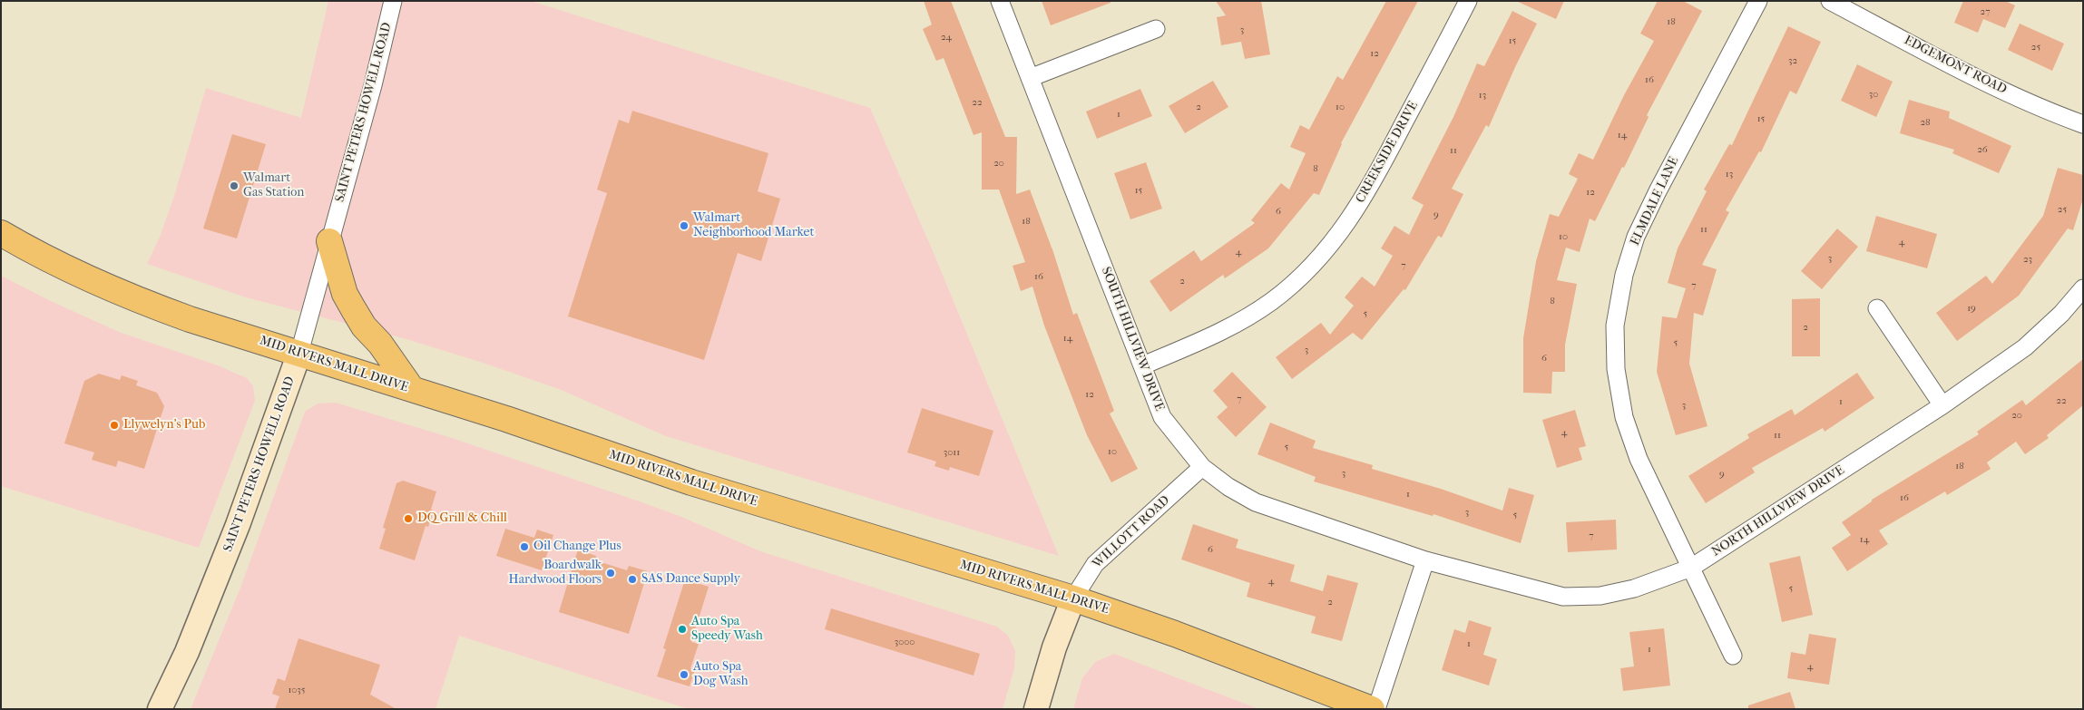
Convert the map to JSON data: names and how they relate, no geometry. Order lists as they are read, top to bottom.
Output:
{
  "streets": {
    "main road": ["SAINT PETERS HOWELL ROAD", "MID RIVERS MALL DRIVE", "WILLOTT ROAD"],
    "street": [
      "EDGEMONT ROAD",
      "CREEKSIDE DRIVE",
      "ELMDALE LANE",
      "SOUTH HILLVIEW DRIVE",
      "NORTH HILLVIEW DRIVE"
    ]
  },
  "crossings": [
    ["SAINT PETERS HOWELL ROAD", "MID RIVERS MALL DRIVE"],
    ["CREEKSIDE DRIVE", "SOUTH HILLVIEW DRIVE"],
    ["ELMDALE LANE", "NORTH HILLVIEW DRIVE"],
    ["SOUTH HILLVIEW DRIVE", "NORTH HILLVIEW DRIVE"],
    ["SOUTH HILLVIEW DRIVE", "WILLOTT ROAD"],
    ["MID RIVERS MALL DRIVE", "WILLOTT ROAD"]
  ],
  "places": [
    "Walmart Gas Station",
    "Walmart Neighborhood Market",
    "Llywelyn's Pub",
    "DQ Grill & Chill",
    "Oil Change Plus",
    "Boardwalk Hardwood Floors",
    "SAS Dance Supply",
    "Auto Spa Speedy Wash",
    "Auto Spa Dog Wash"
  ],
  "house_numbers": [
    "27",
    "18",
    "3",
    "24",
    "15",
    "25",
    "12",
    "32",
    "16",
    "30",
    "13",
    "22",
    "2",
    "10",
    "1",
    "15",
    "28",
    "14",
    "26",
    "11",
    "20",
    "8",
    "13",
    "15",
    "12",
    "25",
    "6",
    "9",
    "18",
    "11",
    "10",
    "4",
    "4",
    "3",
    "23",
    "7",
    "16",
    "2",
    "7",
    "8",
    "19",
    "5",
    "2",
    "14",
    "5",
    "3",
    "6",
    "12",
    "7",
    "22",
    "1",
    "3",
    "20",
    "4",
    "11",
    "5",
    "10",
    "3011",
    "18",
    "3",
    "9",
    "1",
    "16",
    "3",
    "5",
    "7",
    "14",
    "6",
    "4",
    "5",
    "2",
    "3000",
    "1",
    "1",
    "4",
    "1035"
  ]
}
